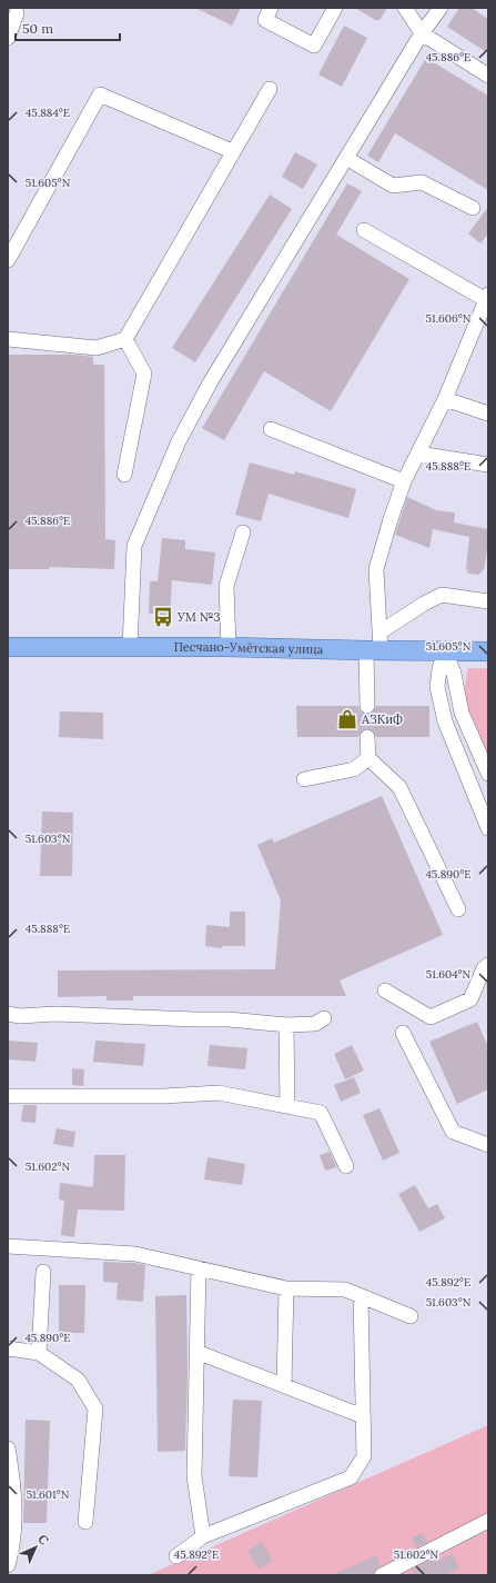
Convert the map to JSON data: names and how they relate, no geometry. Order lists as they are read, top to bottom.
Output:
{
  "streets": {
    "main road": ["Песчано-Умётская улица"]
  },
  "places": {
    "bus stop": ["УМ №3"],
    "shop": ["АЗКиФ"]
  },
  "scale_bar": "50 m",
  "north": "top right",
  "coordinates": [
    "45.886°E",
    "45.884°E",
    "51.605°N",
    "51.606°N",
    "45.888°E",
    "51.603°N",
    "45.890°E",
    "51.604°N",
    "51.602°N",
    "45.892°E",
    "51.601°N"
  ]
}
